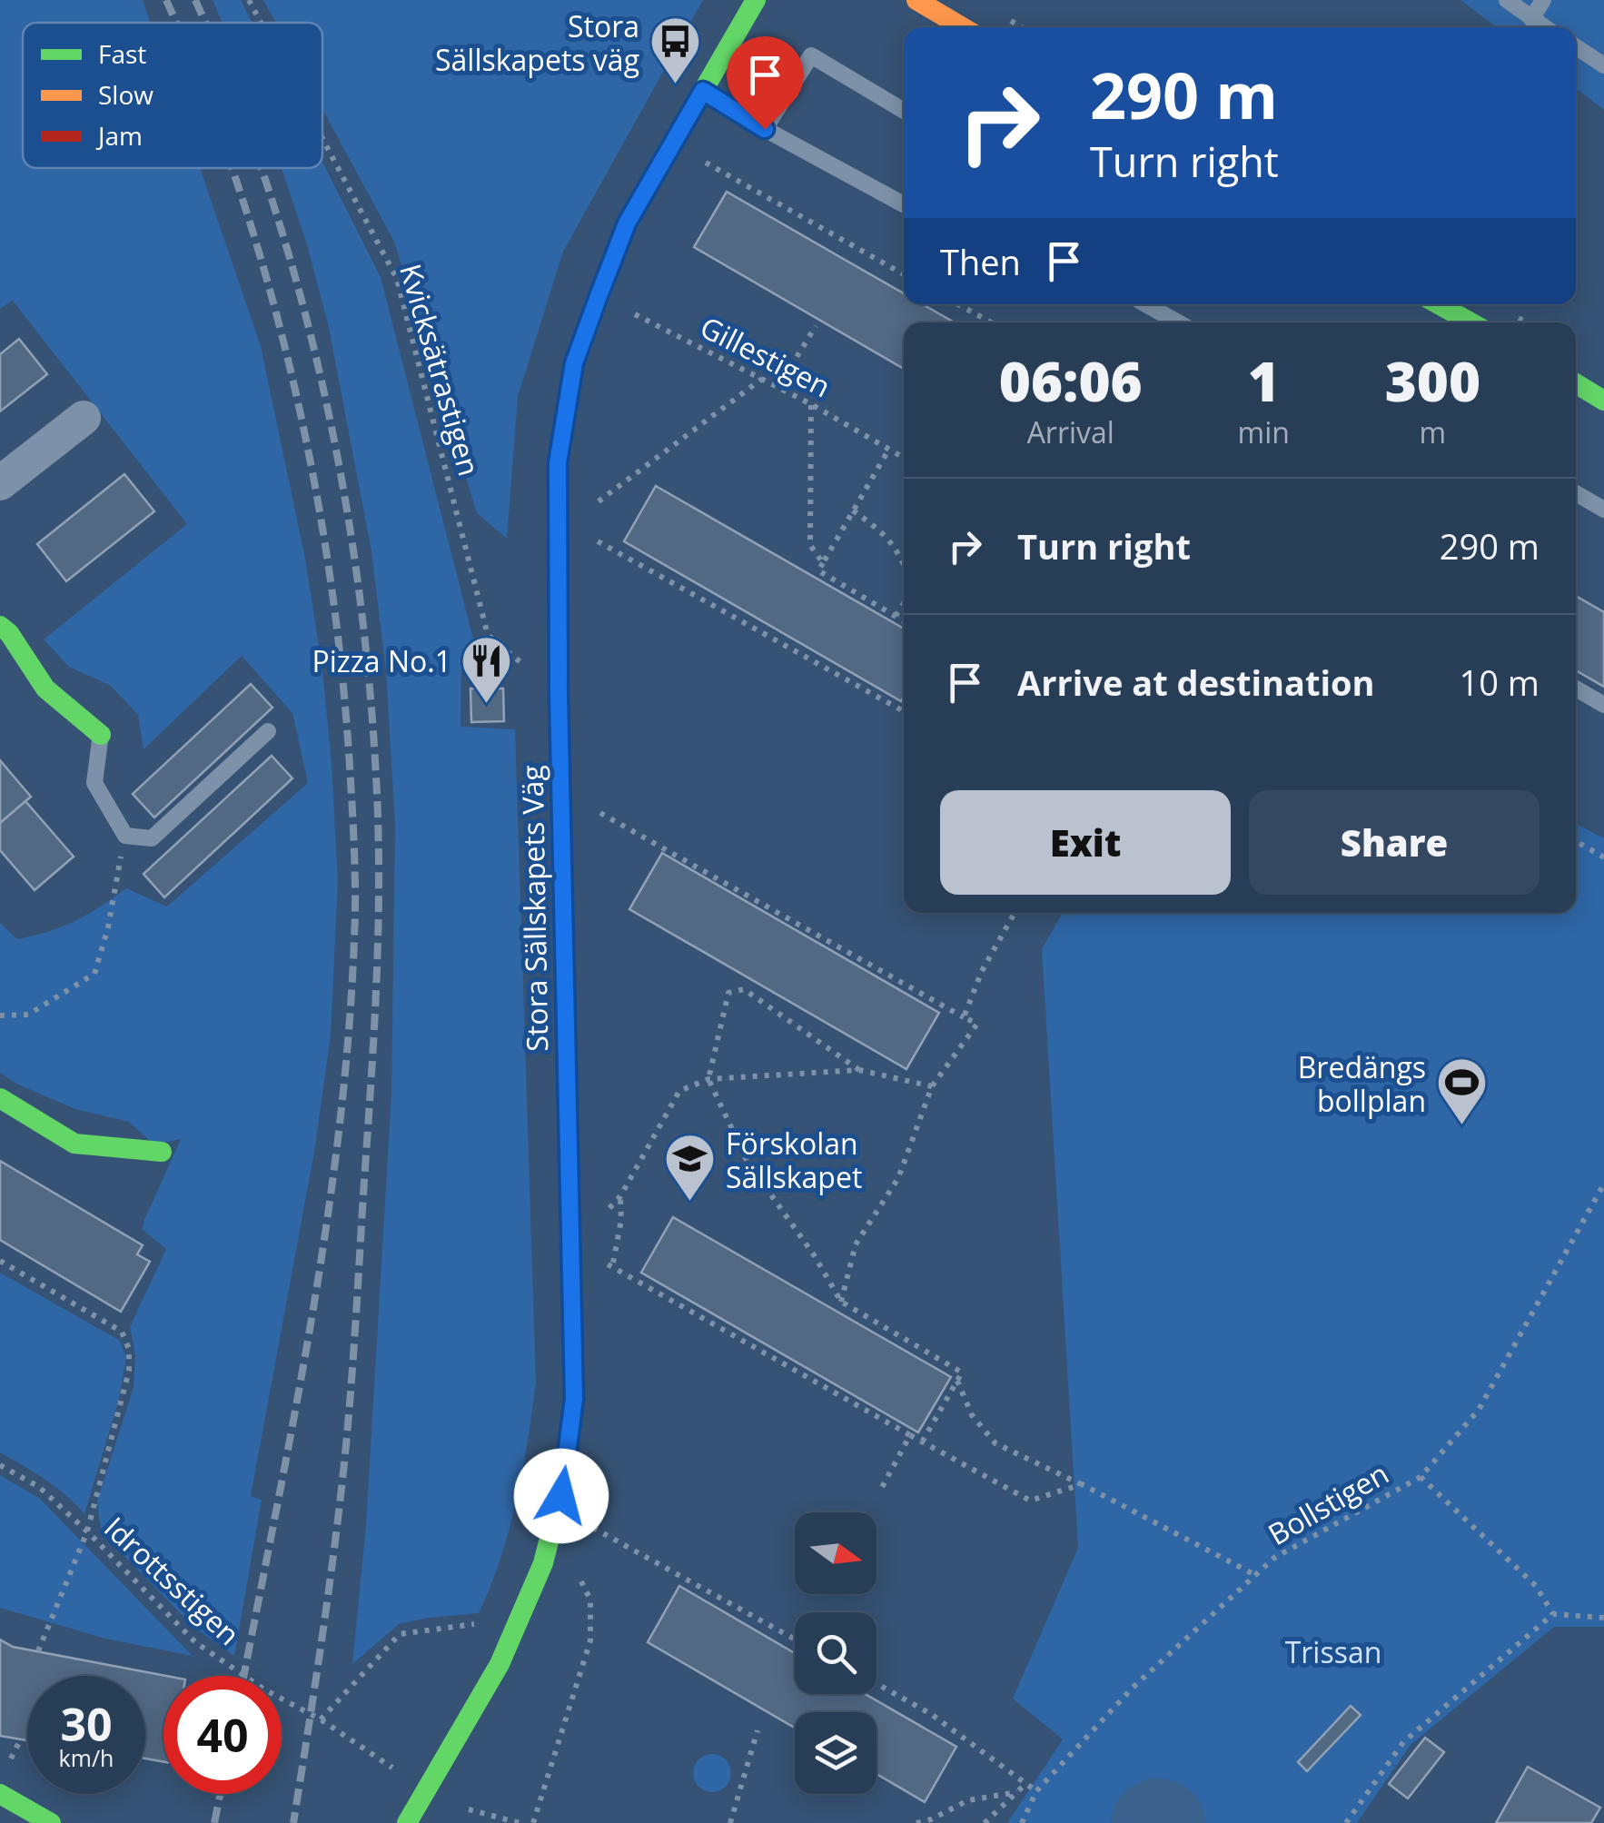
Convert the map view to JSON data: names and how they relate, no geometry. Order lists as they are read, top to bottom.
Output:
{
  "streets": {
    "street": ["Stora Sällskapets Väg"],
    "path": [
      "Gillestigen",
      "Kvicksätrastigen",
      "Bollstigen",
      "Idrottsstigen"
    ]
  },
  "crossings": [
    ["Gillestigen", "Stora Sällskapets Väg"],
    ["Kvicksätrastigen", "Stora Sällskapets Väg"]
  ],
  "parks": ["Trissan"],
  "places": {
    "bus stop": ["Stora Sällskapets väg"],
    "restaurant": ["Pizza No.1"],
    "sports": ["Bredängs bollplan"],
    "school or university": ["Förskolan Sällskapet"]
  },
  "legend": ["Fast", "Slow", "Jam"],
  "north": "right",
  "page": {
    "turn": ["290 m", "Turn right"],
    "then": "Then",
    "eta": [
      "06:06",
      "Arrival",
      "1",
      "min",
      "300",
      "m"
    ],
    "list": [
      {
        "name": "Turn right",
        "value": "290 m"
      },
      {
        "name": "Arrive at destination",
        "value": "10 m"
      }
    ],
    "buttons": ["Exit", "Share"],
    "speed": "30 km/h",
    "limit": "40"
  }
}
